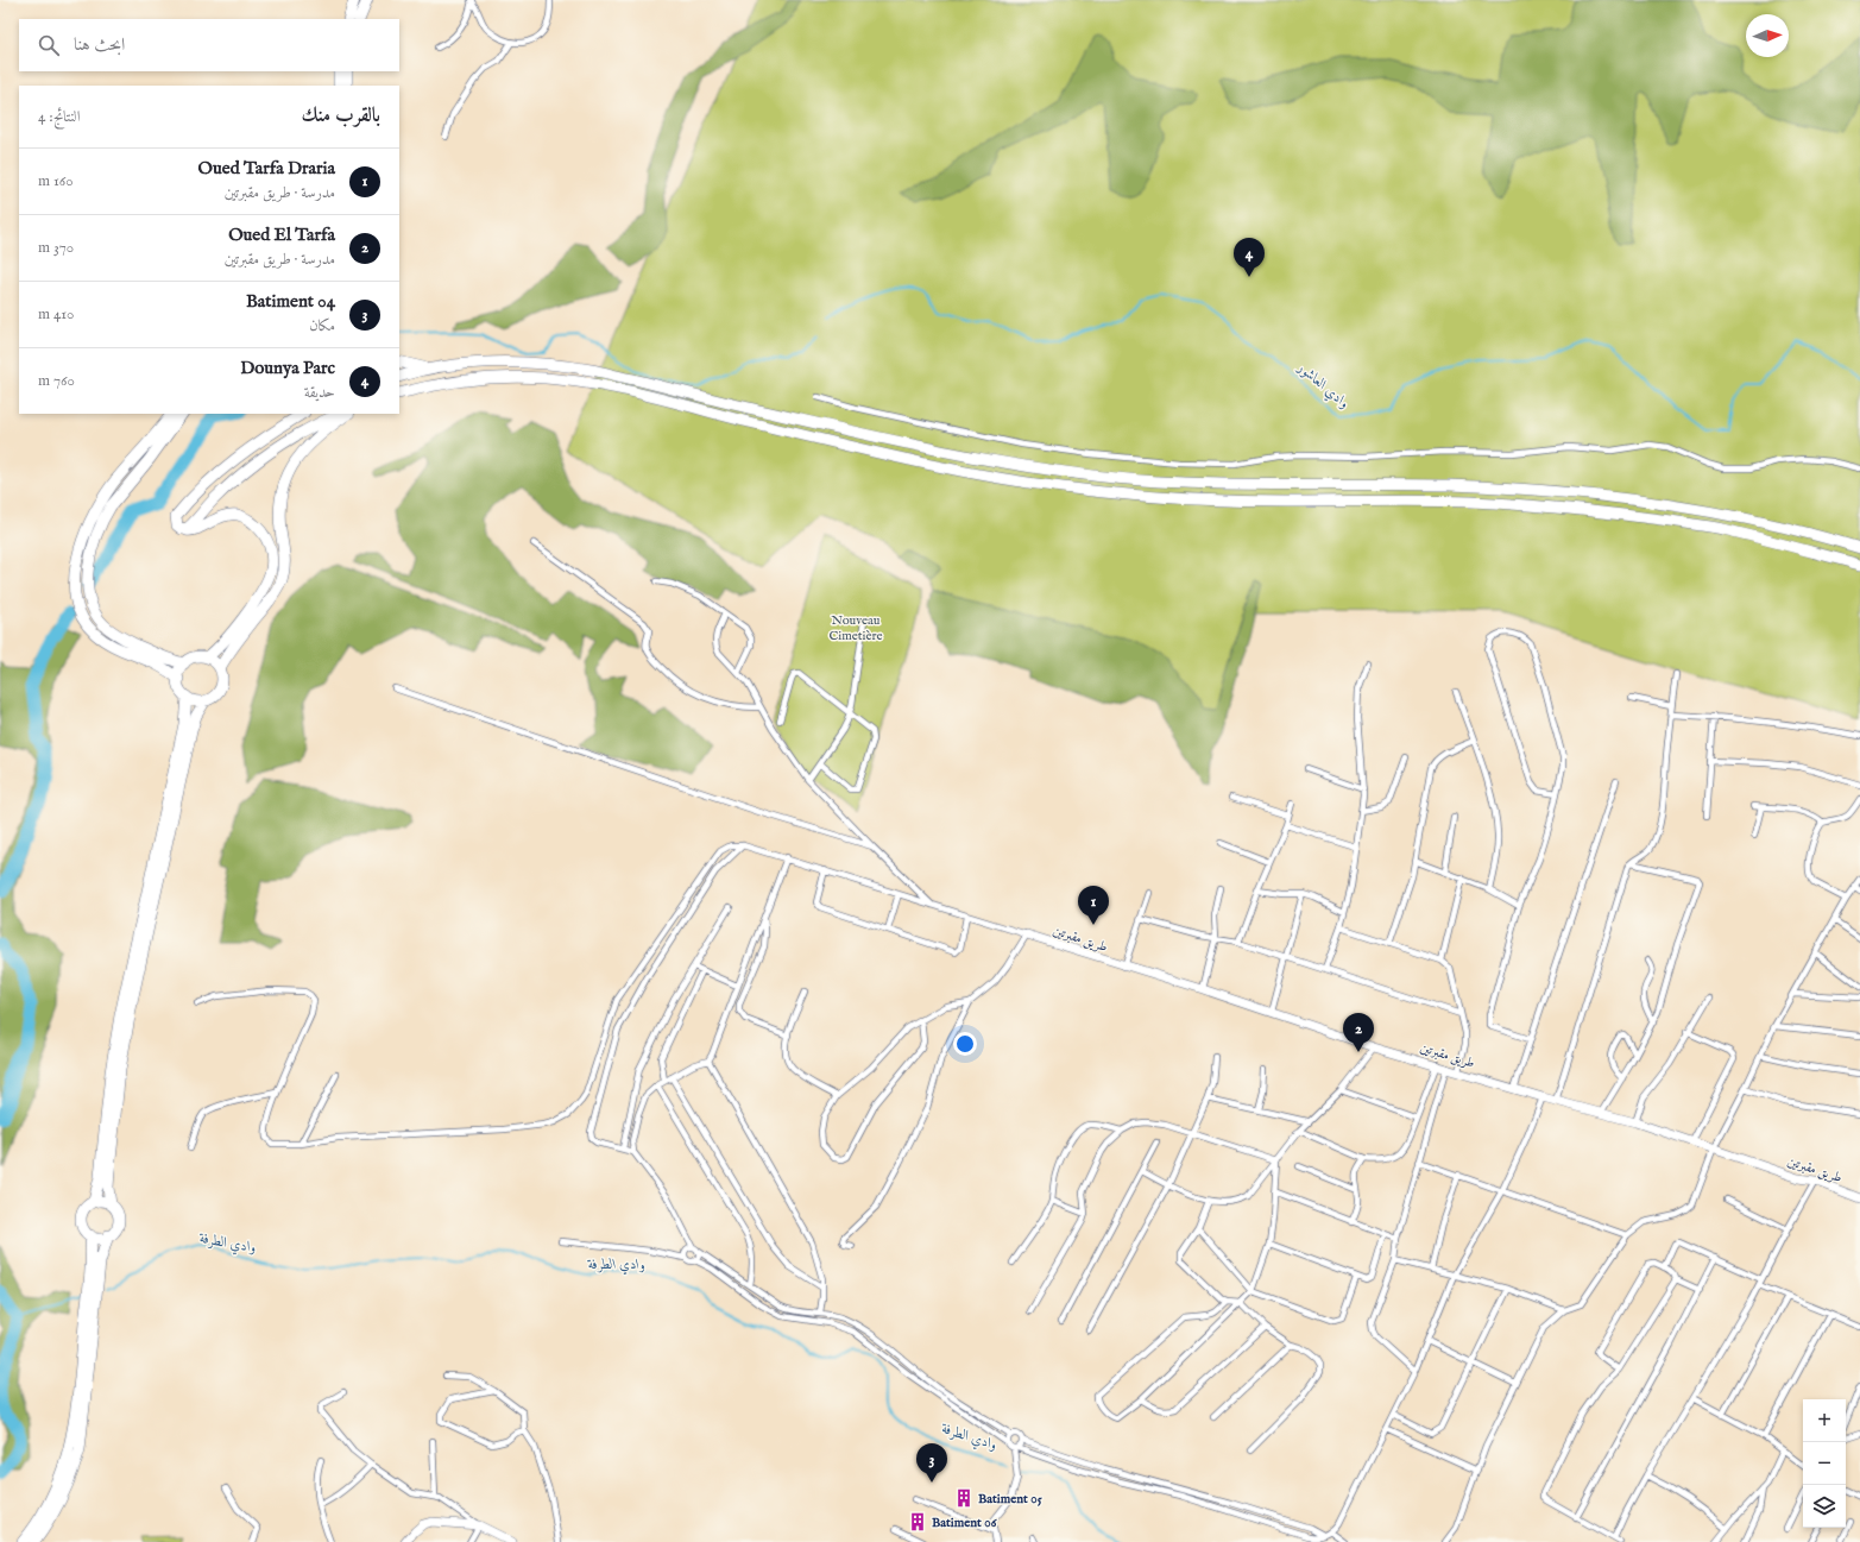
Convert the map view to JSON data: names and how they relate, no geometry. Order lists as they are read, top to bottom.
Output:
{
  "streets": {
    "street": ["طريق مقبرتين"]
  },
  "water": ["وادي العاشور", "وادي الطرفة"],
  "parks": ["Nouveau Cimetière"],
  "places": {
    "building": ["Batiment 05", "Batiment 06"]
  },
  "north": "right",
  "page": {
    "search": "ابحث هنا",
    "heading": ["بالقرب منك", "النتائج: 4"],
    "list": [
      {
        "mark": "1",
        "name": "Oued Tarfa Draria",
        "note": "مدرسة · طريق مقبرتين",
        "value": "160 m"
      },
      {
        "mark": "2",
        "name": "Oued El Tarfa",
        "note": "مدرسة · طريق مقبرتين",
        "value": "370 m"
      },
      {
        "mark": "3",
        "name": "Batiment 04",
        "note": "مكان",
        "value": "410 m"
      },
      {
        "mark": "4",
        "name": "Dounya Parc",
        "note": "حديقة",
        "value": "760 m"
      }
    ],
    "pins": [
      "4",
      "1",
      "2",
      "3"
    ],
    "map_buttons": ["+", "−"]
  }
}
